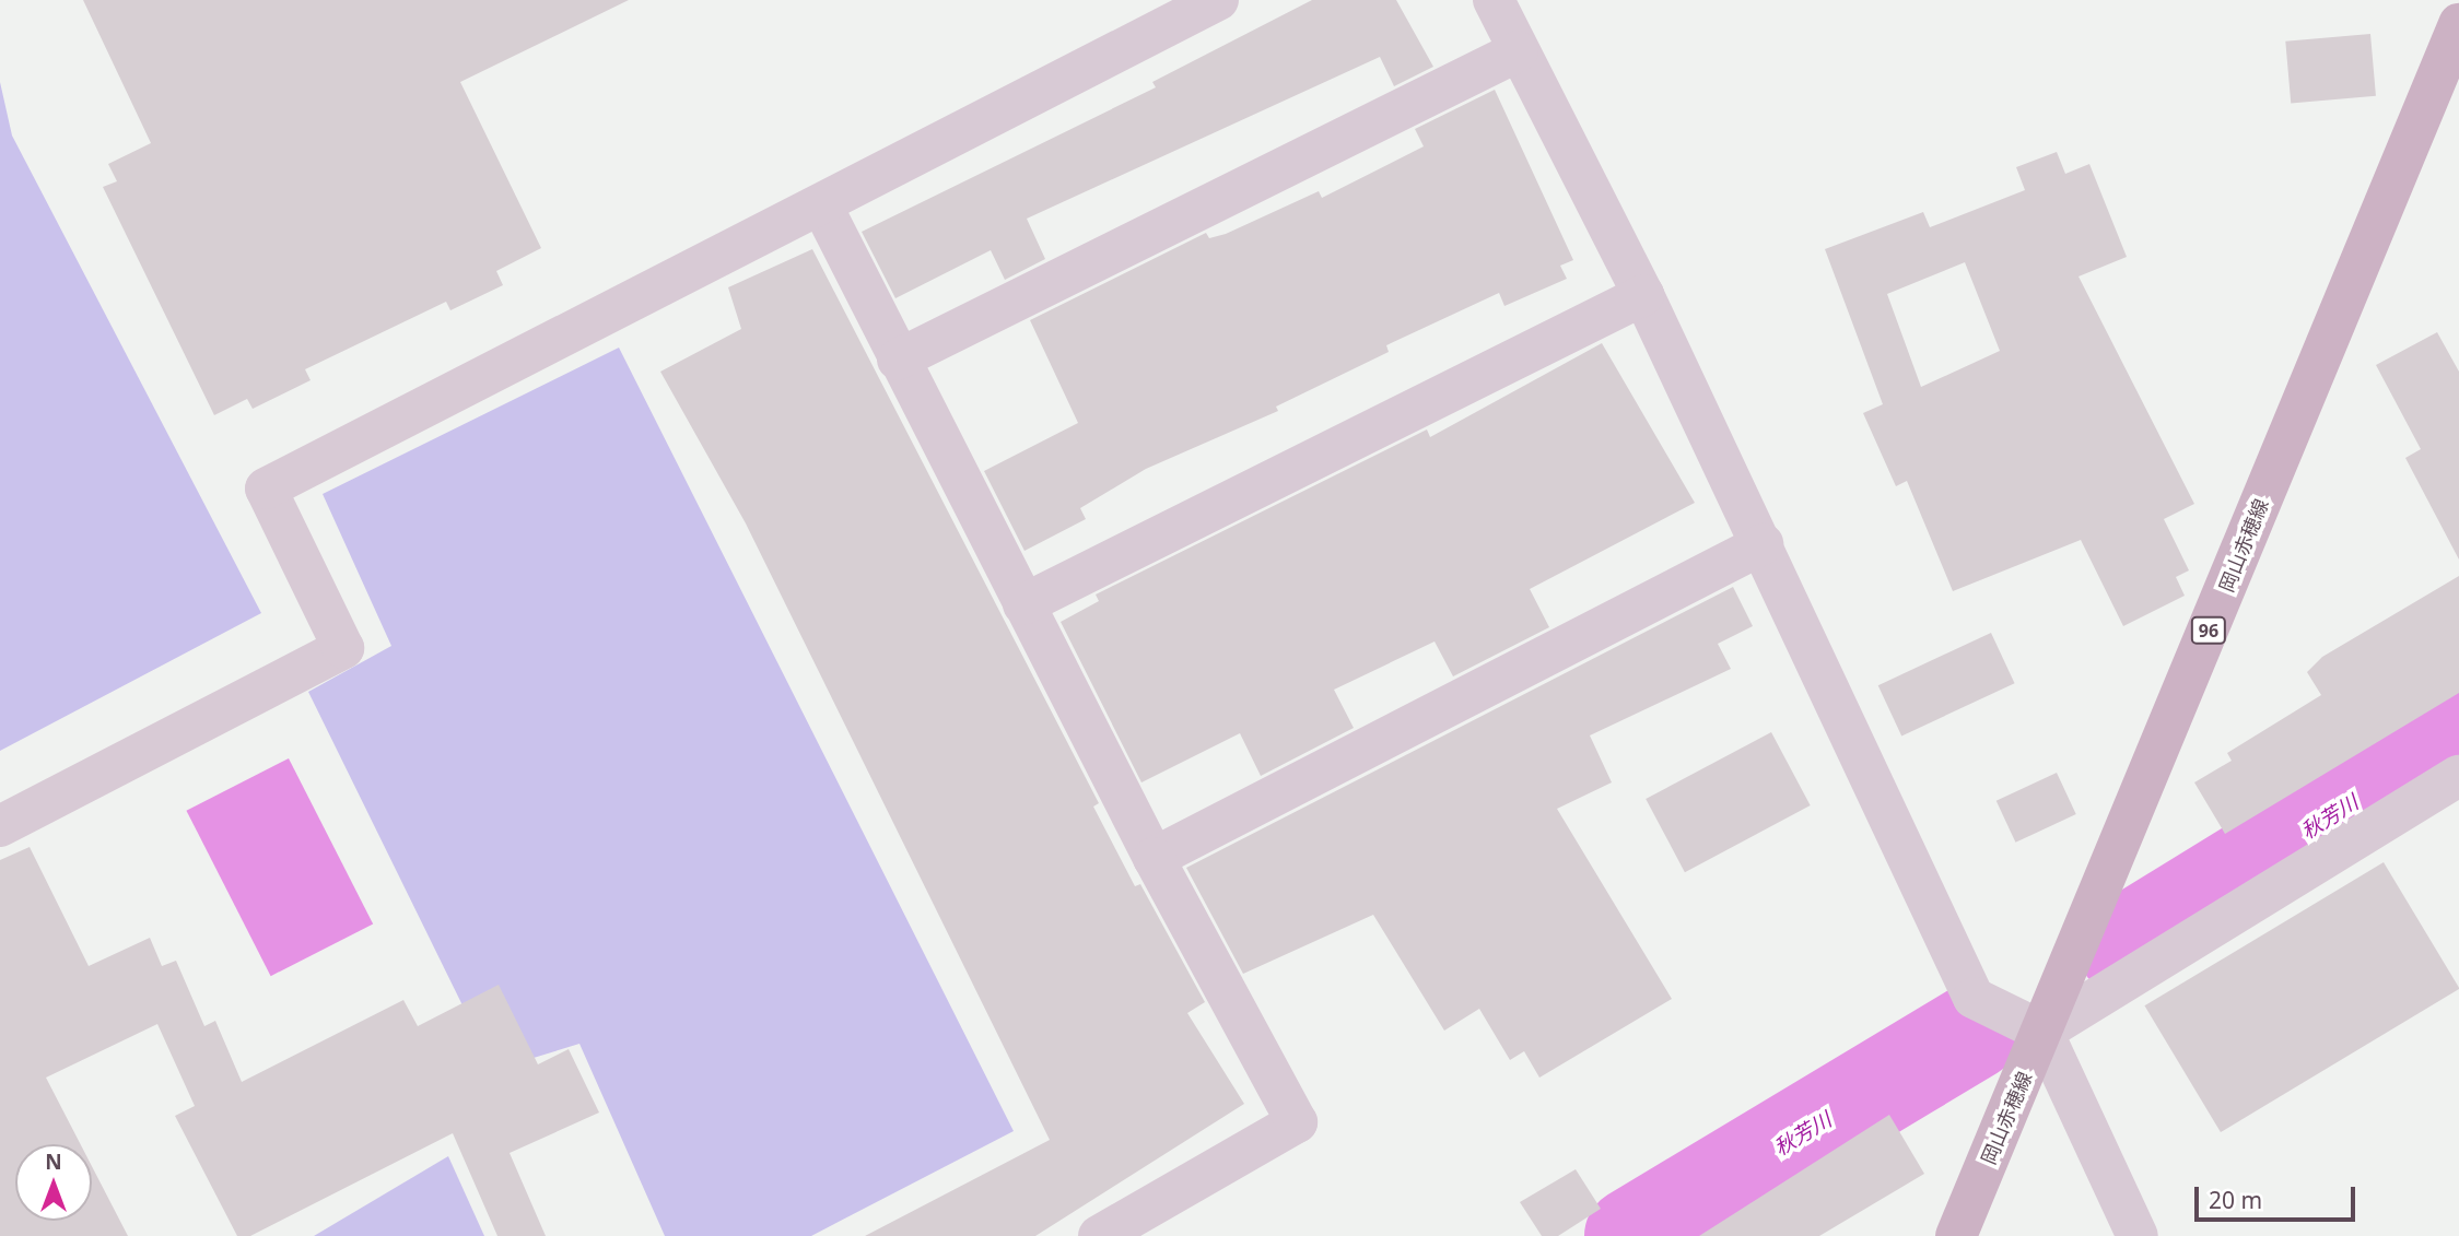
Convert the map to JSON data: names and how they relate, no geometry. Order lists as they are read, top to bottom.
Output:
{
  "streets": {
    "main road": ["岡山赤穂線", "96"]
  },
  "water": ["秋芳川"],
  "scale_bar": "20 m",
  "north": "top"
}
